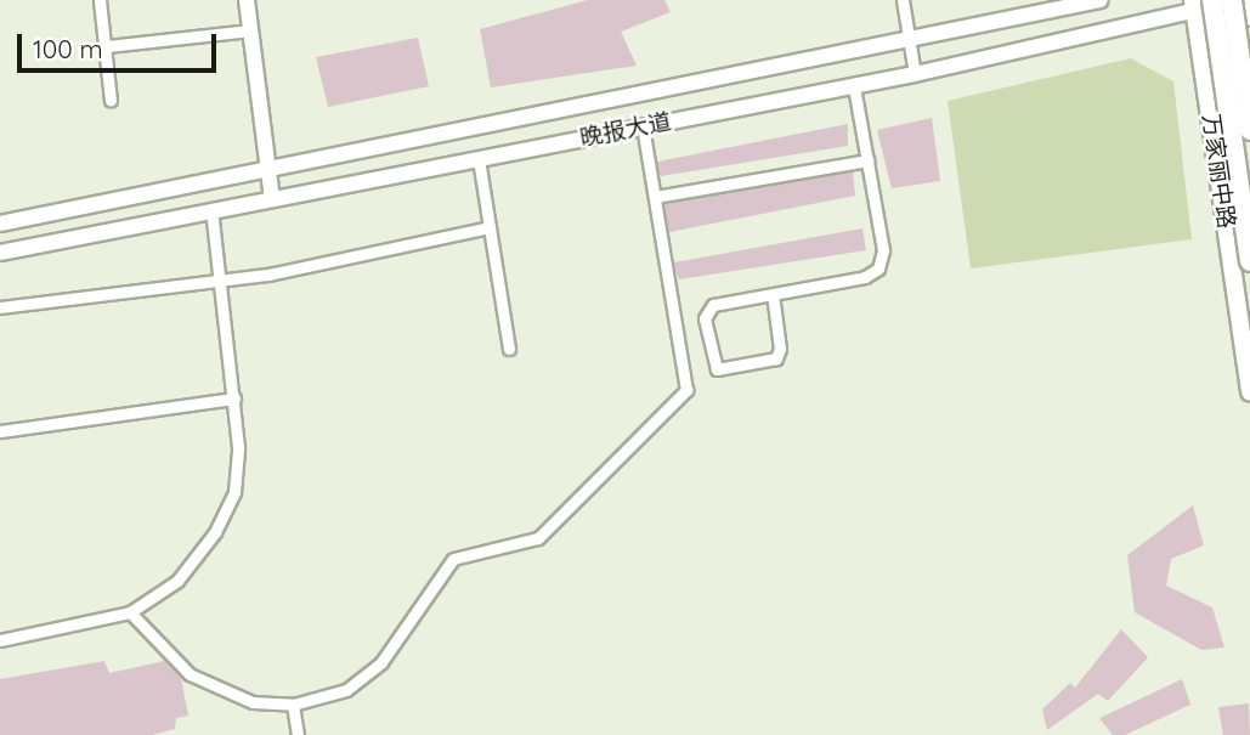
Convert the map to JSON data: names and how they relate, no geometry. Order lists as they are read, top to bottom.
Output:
{
  "streets": {
    "main road": ["晚报大道", "万家丽中路"]
  },
  "crossings": [
    ["晚报大道", "万家丽中路"]
  ],
  "scale_bar": "100 m"
}
